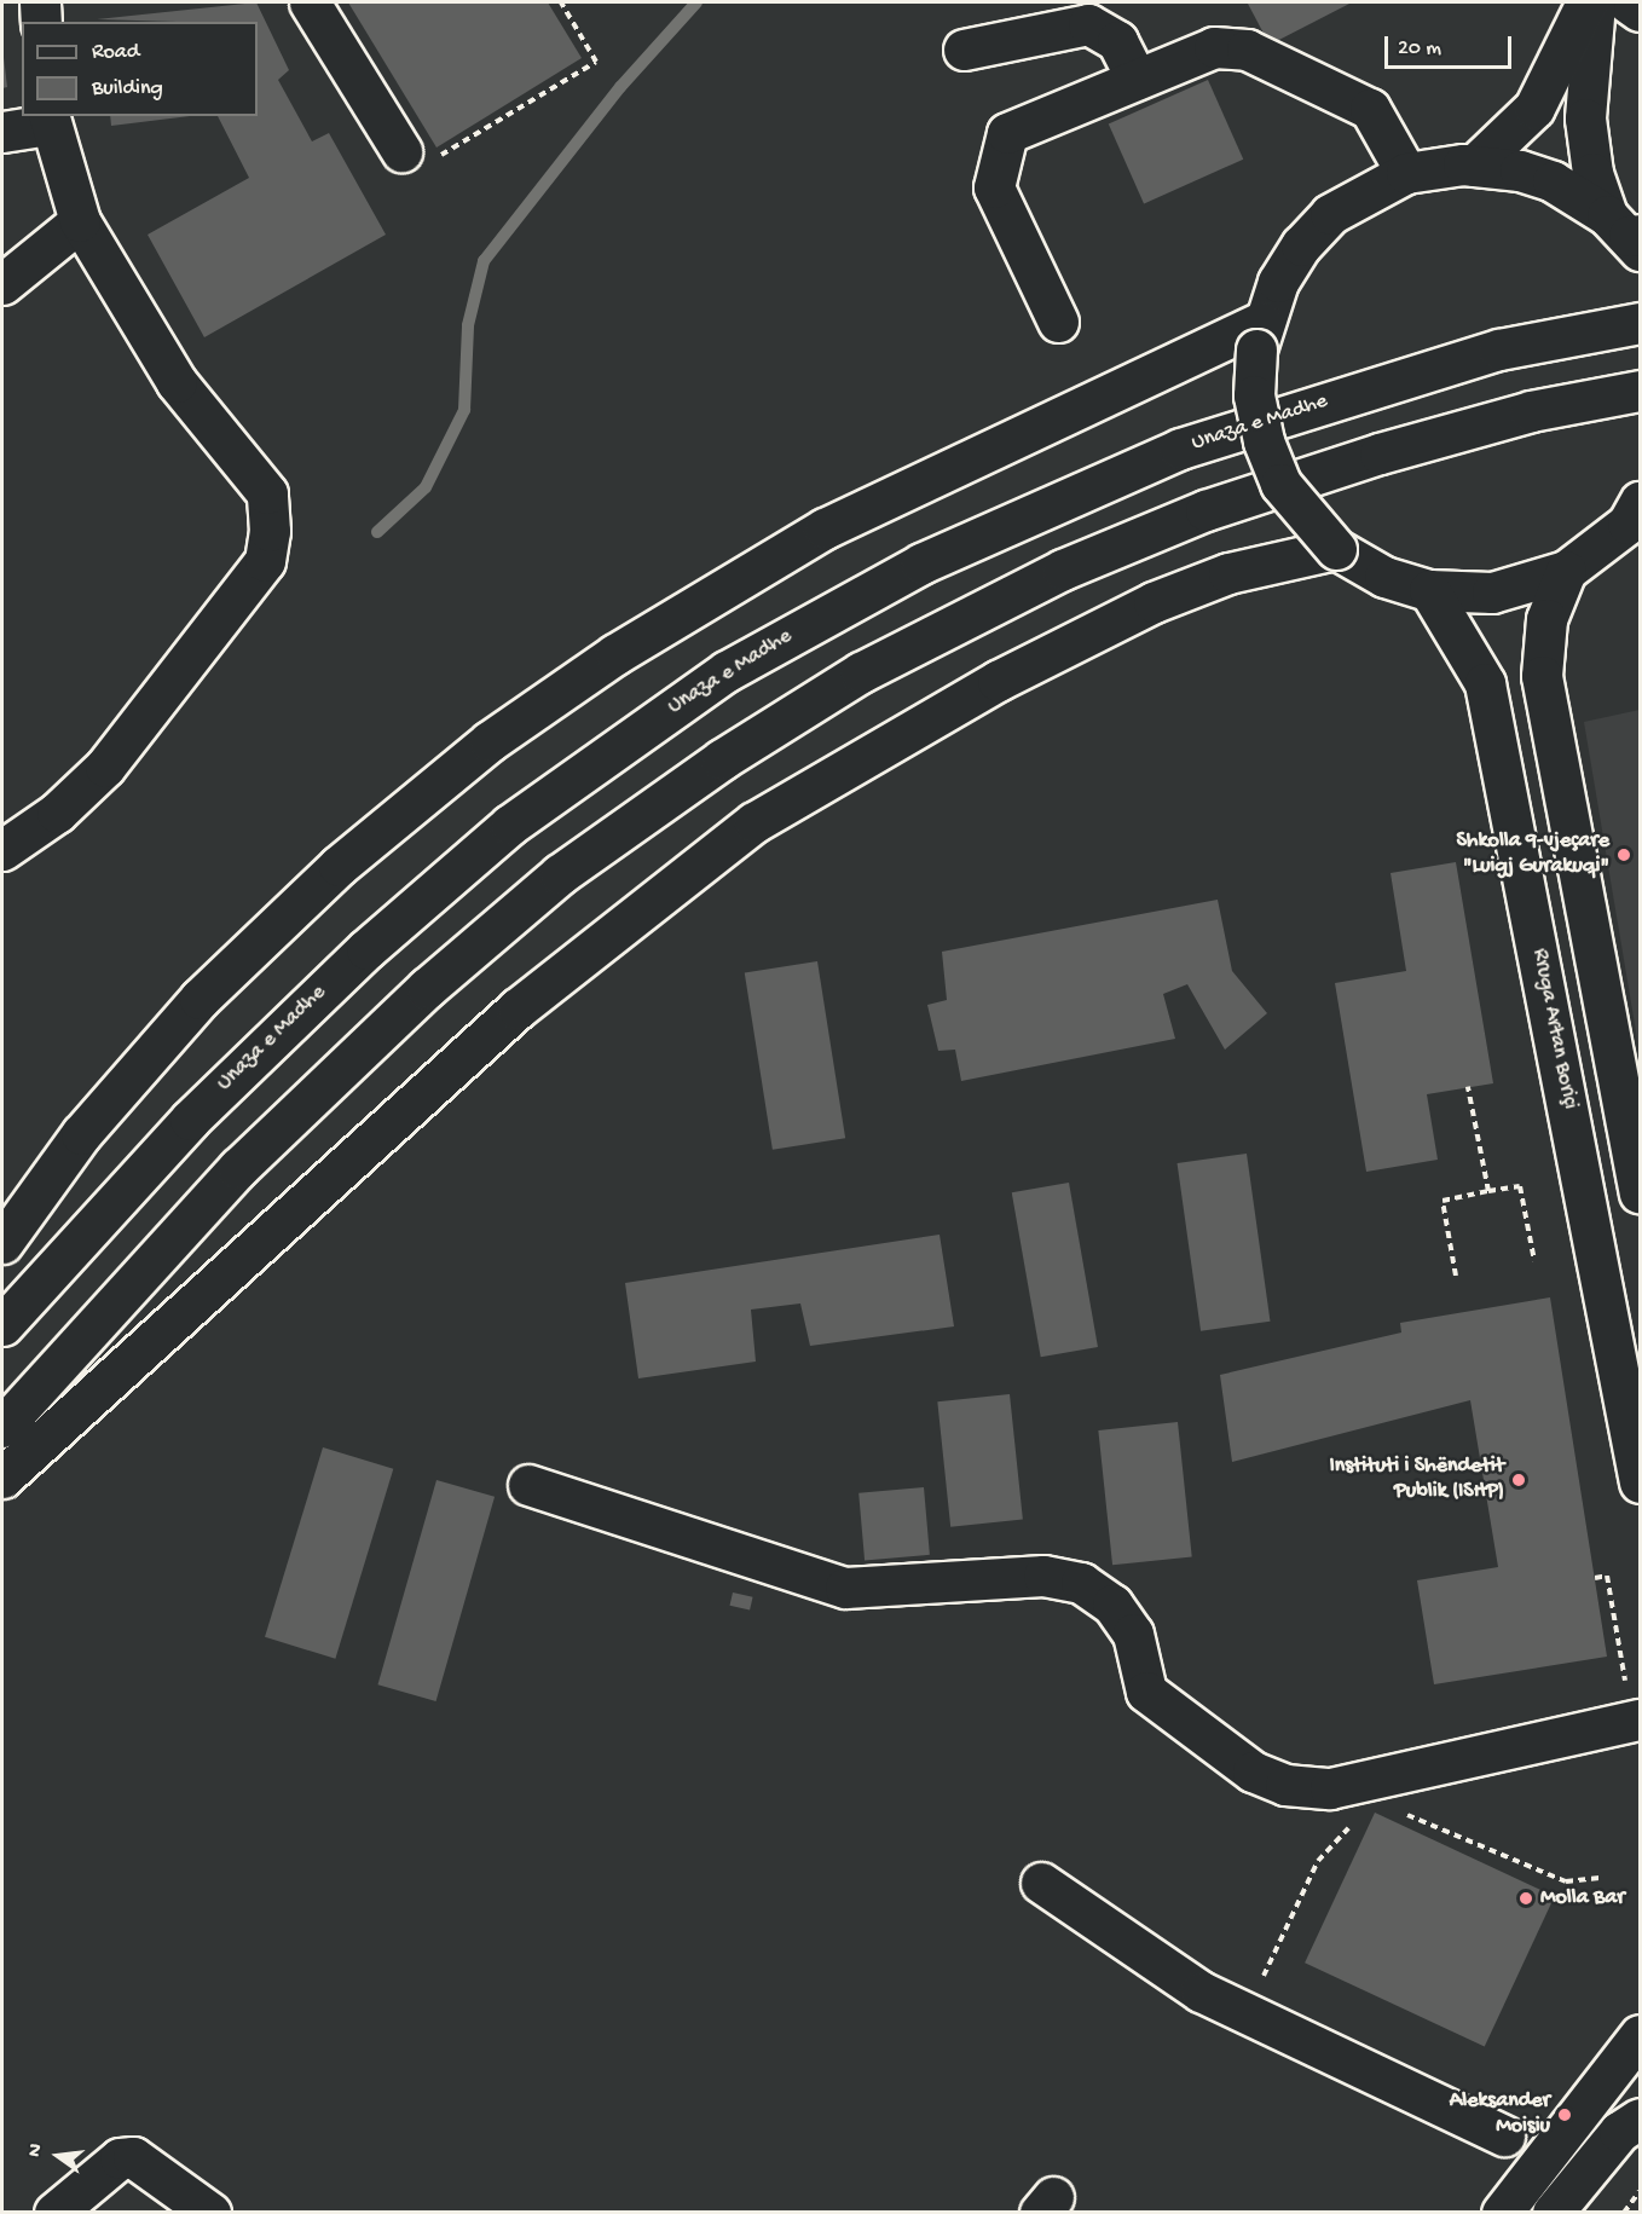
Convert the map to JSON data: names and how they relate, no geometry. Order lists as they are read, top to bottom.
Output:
{
  "streets": {
    "main road": ["Unaza e Madhe", "Rruga Artan Boriçi"]
  },
  "places": [
    "Shkolla 9-vjeçare \"Luigj Gurakuqi\"",
    "Instituti i Shëndetit Publik (ISHP)",
    "Molla Bar",
    "Aleksander Moisiu"
  ],
  "legend": ["Road", "Building"],
  "scale_bar": "20 m",
  "north": "left"
}
